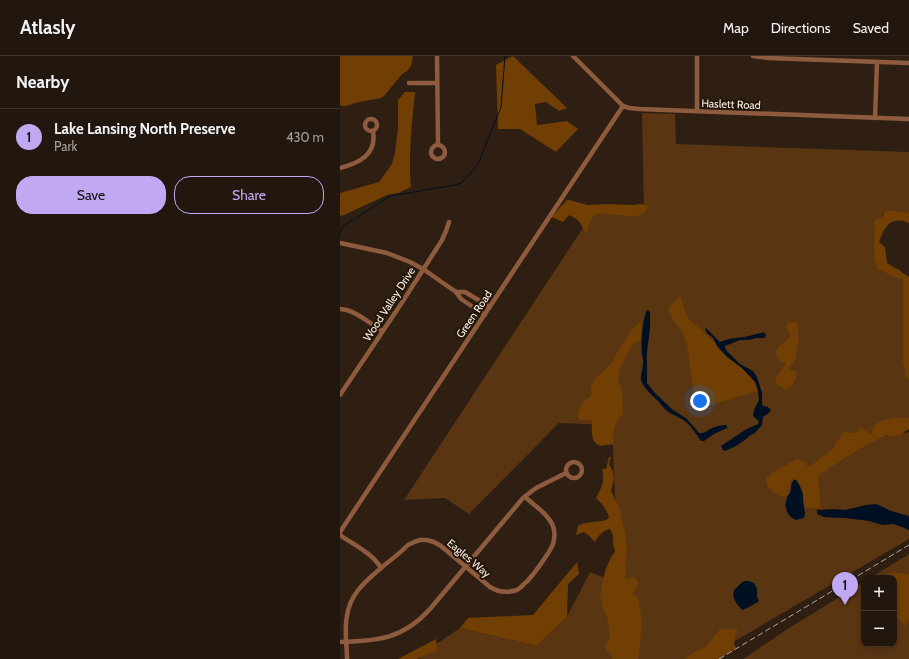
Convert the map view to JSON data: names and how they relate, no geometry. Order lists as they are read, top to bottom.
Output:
{
  "streets": {
    "street": [
      "Haslett Road",
      "Wood Valley Drive",
      "Green Road",
      "Eagles Way"
    ]
  },
  "crossings": [
    ["Haslett Road", "Green Road"]
  ],
  "page": {
    "header": "Atlasly",
    "nav": ["Map", "Directions", "Saved"],
    "heading": "Nearby",
    "list": [
      {
        "mark": "1",
        "name": "Lake Lansing North Preserve",
        "note": "Park",
        "value": "430 m"
      }
    ],
    "buttons": ["Save", "Share"],
    "pins": "1",
    "map_buttons": ["+", "−"]
  }
}
